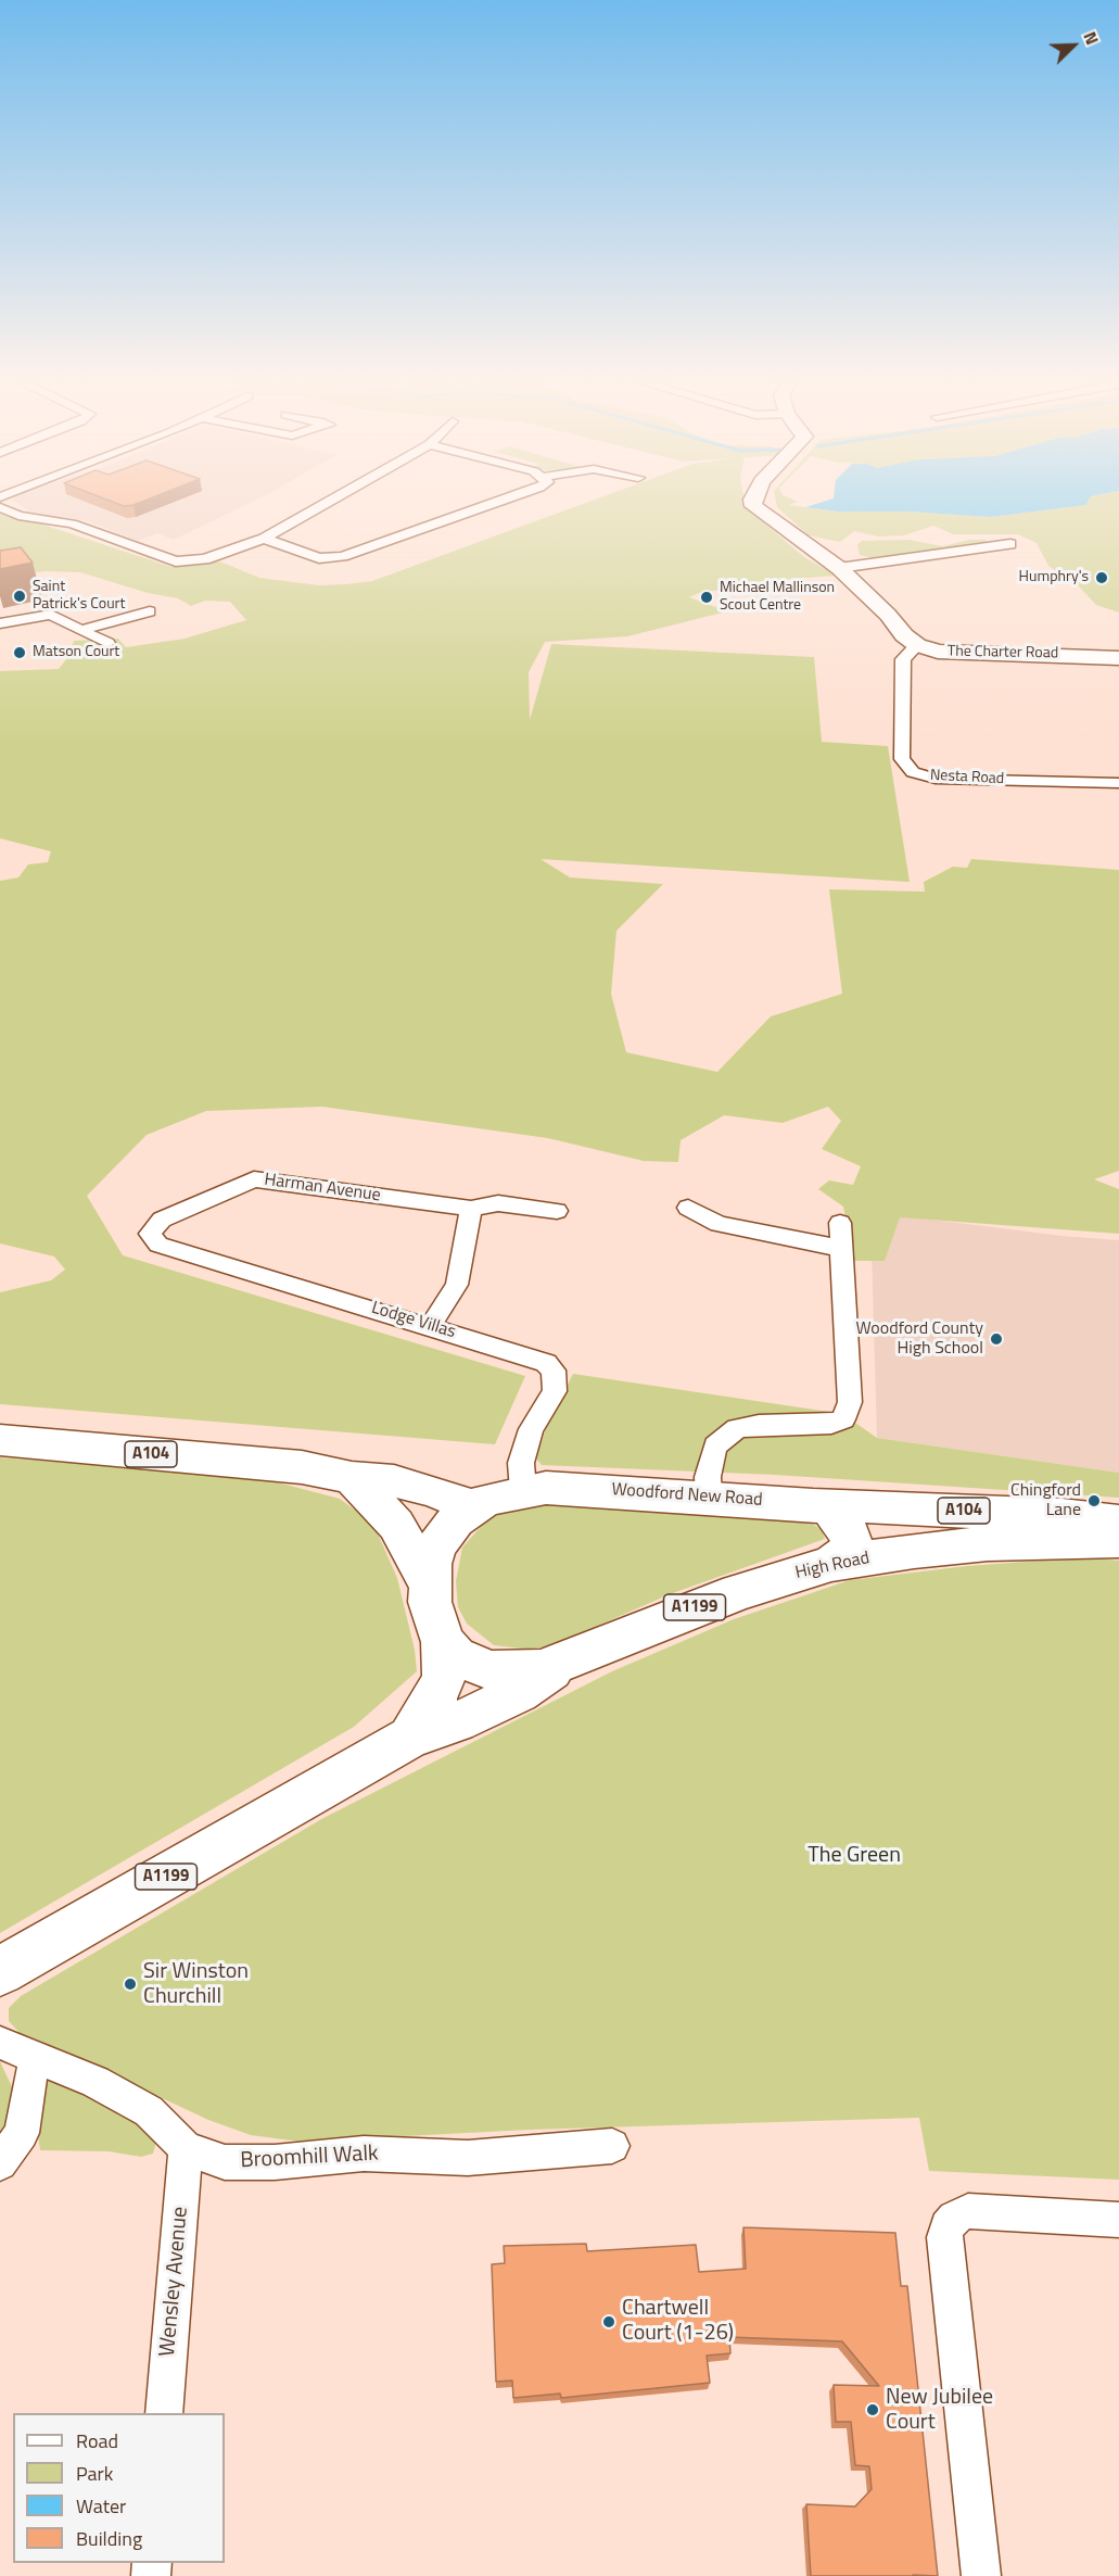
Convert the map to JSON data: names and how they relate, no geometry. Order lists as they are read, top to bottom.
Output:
{
  "streets": {
    "main road": [
      "A104",
      "Woodford New Road",
      "High Road",
      "A1199"
    ],
    "street": [
      "The Charter Road",
      "Nesta Road",
      "Harman Avenue",
      "Lodge Villas",
      "Broomhill Walk",
      "Wensley Avenue"
    ]
  },
  "crossings": [
    ["The Charter Road", "Nesta Road"],
    ["Harman Avenue", "Lodge Villas"],
    ["Lodge Villas", "Woodford New Road"],
    ["A104", "Woodford New Road"],
    ["Woodford New Road", "High Road"],
    ["Woodford New Road", "A1199"],
    ["High Road", "A1199"],
    ["Broomhill Walk", "Wensley Avenue"]
  ],
  "parks": ["The Green"],
  "places": [
    "Humphry's",
    "Saint Patrick's Court",
    "Michael Mallinson Scout Centre",
    "Matson Court",
    "Woodford County High School",
    "Chingford Lane",
    "Sir Winston Churchill",
    "Chartwell Court (1-26)",
    "New Jubilee Court"
  ],
  "legend": [
    "Road",
    "Park",
    "Water",
    "Building"
  ],
  "north": "top right"
}
